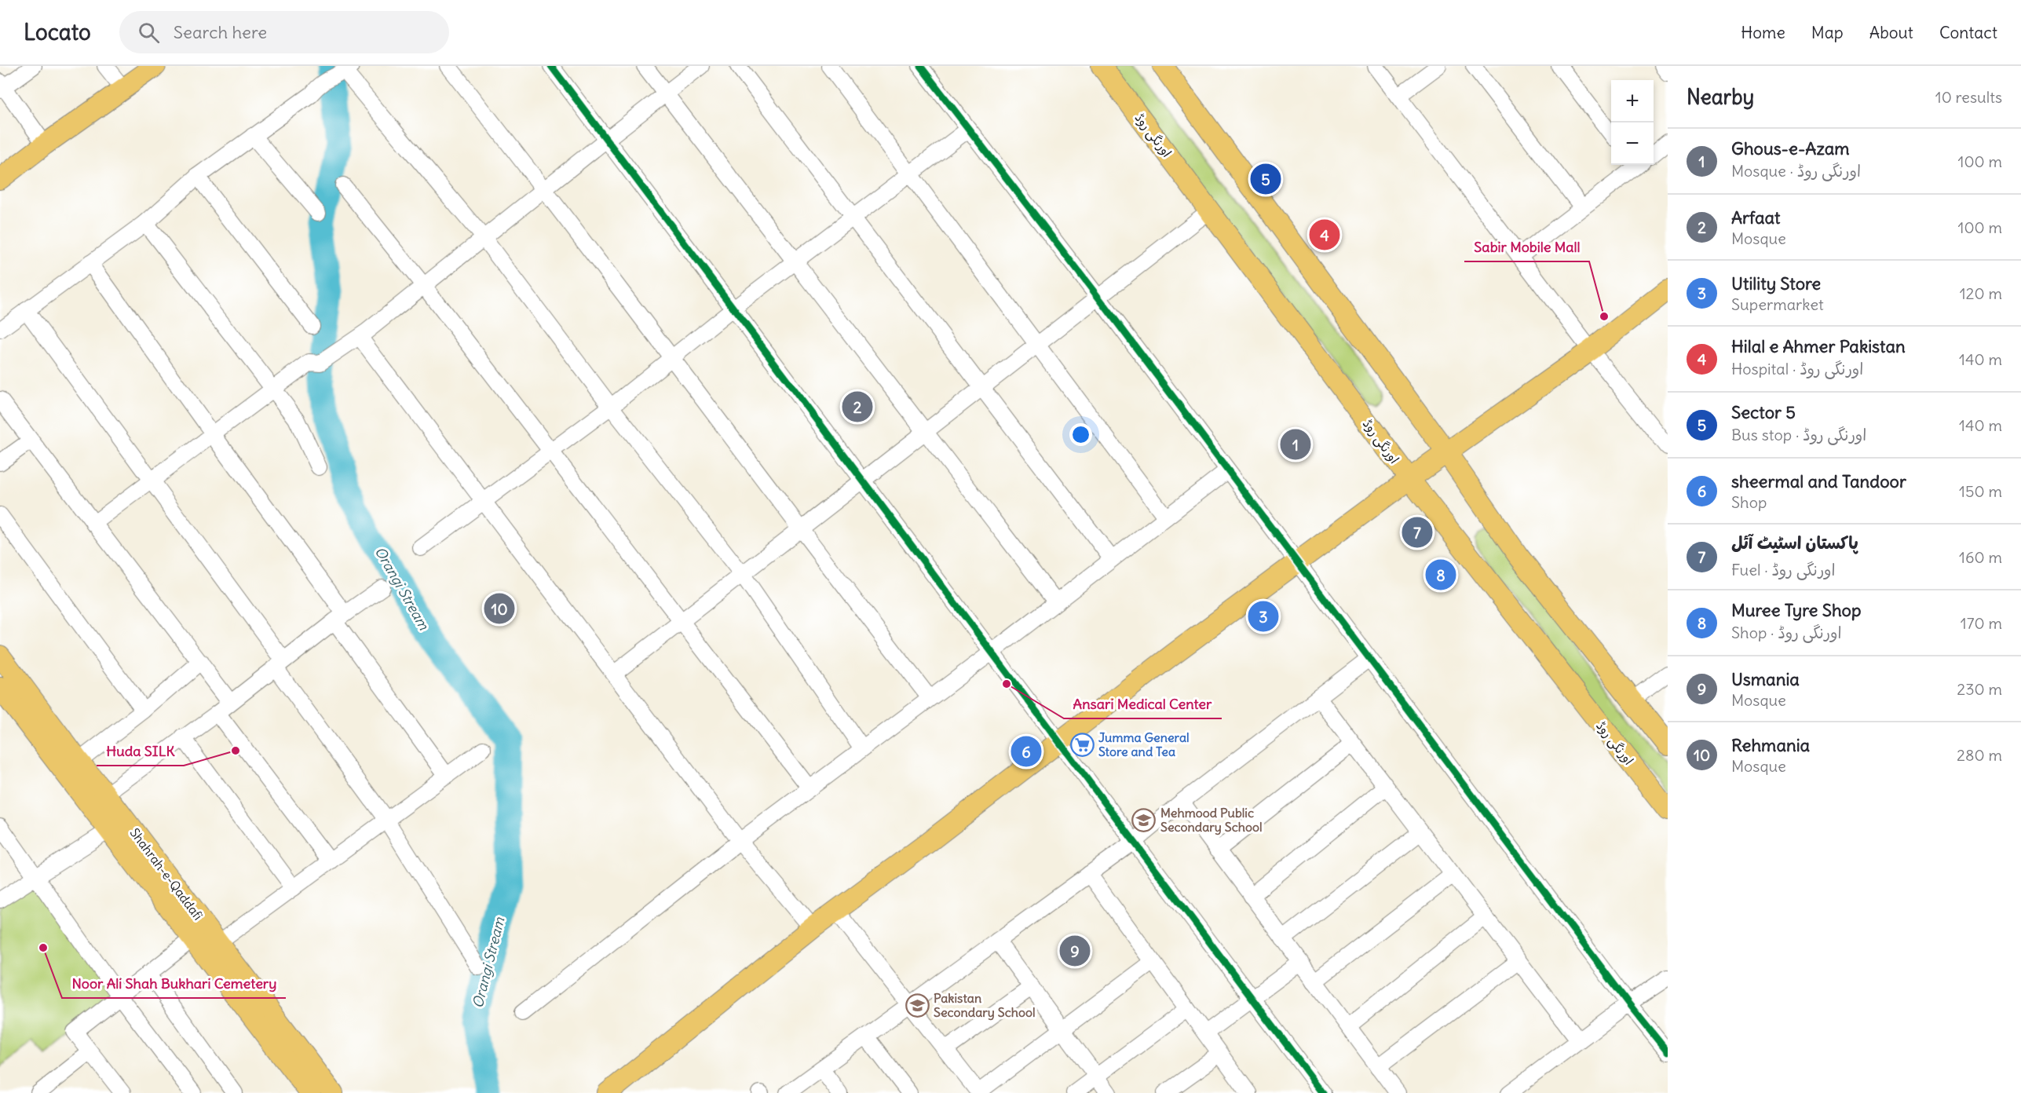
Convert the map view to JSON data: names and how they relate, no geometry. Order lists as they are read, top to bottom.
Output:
{
  "streets": {
    "main road": ["اورنگی روڈ", "Shahrah-e-Qaddafi"]
  },
  "water": ["Orangi Stream"],
  "places": {
    "other": [
      "Sabir Mobile Mall",
      "Ansari Medical Center",
      "Huda SILK",
      "Noor Ali Shah Bukhari Cemetery"
    ],
    "supermarket": ["Jumma General Store and Tea"],
    "school or university": ["Mehmood Public Secondary School", "Pakistan Secondary School"]
  },
  "page": {
    "header": "Locato",
    "search": "Search here",
    "nav": [
      "Home",
      "Map",
      "About",
      "Contact"
    ],
    "heading": ["Nearby", "10 results"],
    "map_buttons": ["+", "−"],
    "list": [
      {
        "mark": "1",
        "name": "Ghous-e-Azam",
        "note": "Mosque · اورنگی روڈ",
        "value": "100 m"
      },
      {
        "mark": "2",
        "name": "Arfaat",
        "note": "Mosque",
        "value": "100 m"
      },
      {
        "mark": "3",
        "name": "Utility Store",
        "note": "Supermarket",
        "value": "120 m"
      },
      {
        "mark": "4",
        "name": "Hilal e Ahmer Pakistan",
        "note": "Hospital · اورنگی روڈ",
        "value": "140 m"
      },
      {
        "mark": "5",
        "name": "Sector 5",
        "note": "Bus stop · اورنگی روڈ",
        "value": "140 m"
      },
      {
        "mark": "6",
        "name": "sheermal and Tandoor",
        "note": "Shop",
        "value": "150 m"
      },
      {
        "mark": "7",
        "name": "پاکستان اسٹیٹ آئل",
        "note": "Fuel · اورنگی روڈ",
        "value": "160 m"
      },
      {
        "mark": "8",
        "name": "Muree Tyre Shop",
        "note": "Shop · اورنگی روڈ",
        "value": "170 m"
      },
      {
        "mark": "9",
        "name": "Usmania",
        "note": "Mosque",
        "value": "230 m"
      },
      {
        "mark": "10",
        "name": "Rehmania",
        "note": "Mosque",
        "value": "280 m"
      }
    ],
    "pins": [
      "5",
      "4",
      "2",
      "1",
      "7",
      "8",
      "10",
      "3",
      "6",
      "9"
    ]
  }
}
